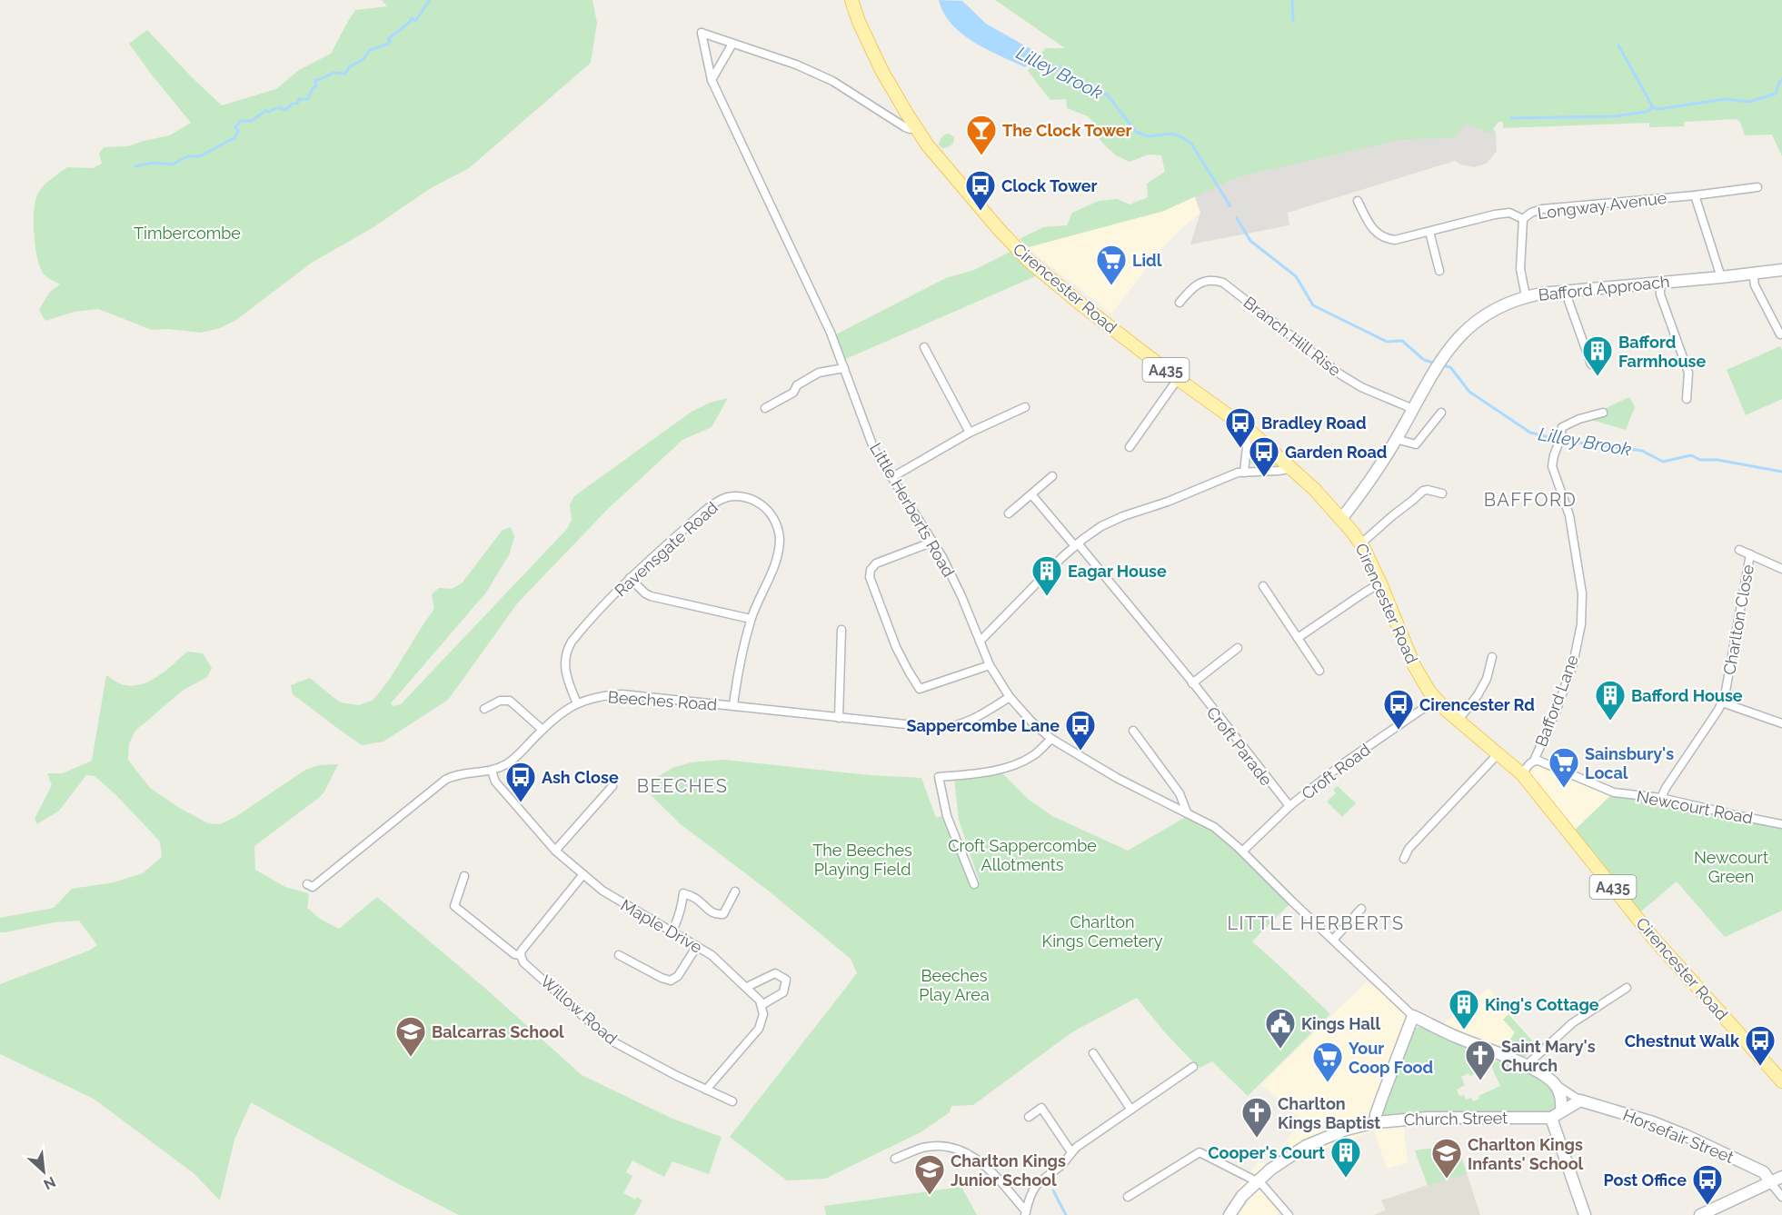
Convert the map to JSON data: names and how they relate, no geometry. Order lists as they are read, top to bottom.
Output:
{
  "streets": {
    "main road": ["Cirencester Road", "A435"],
    "street": [
      "Longway Avenue",
      "Bafford Approach",
      "Branch Hill Rise",
      "Little Herberts Road",
      "Ravensgate Road",
      "Charlton Close",
      "Beeches Road",
      "Bafford Lane",
      "Croft Road",
      "Newcourt Road",
      "Maple Drive",
      "Willow Road",
      "Church Street",
      "Horsefair Street"
    ]
  },
  "crossings": [
    ["Longway Avenue", "Bafford Approach"],
    ["Cirencester Road", "Bafford Approach"],
    ["Cirencester Road", "Croft Road"],
    ["Bafford Approach", "Branch Hill Rise"],
    ["Little Herberts Road", "Beeches Road"],
    ["Little Herberts Road", "Horsefair Street"],
    ["Ravensgate Road", "Beeches Road"],
    ["Charlton Close", "Newcourt Road"],
    ["Beeches Road", "Maple Drive"],
    ["Bafford Lane", "Newcourt Road"],
    ["Croft Road", "Horsefair Street"]
  ],
  "districts": ["BAFFORD", "BEECHES", "LITTLE HERBERTS"],
  "water": ["Lilley Brook"],
  "parks": [
    "Timbercombe",
    "Croft Sappercombe Allotments",
    "The Beeches Playing Field",
    "Newcourt Green",
    "Charlton Kings Cemetery",
    "Beeches Play Area"
  ],
  "places": {
    "bar": ["The Clock Tower"],
    "bus stop": [
      "Clock Tower",
      "Bradley Road",
      "Garden Road",
      "Cirencester Rd",
      "Sappercombe Lane",
      "Ash Close",
      "Chestnut Walk",
      "Post Office"
    ],
    "supermarket": ["Lidl", "Sainsbury's Local", "Your Coop Food"],
    "building": [
      "Bafford Farmhouse",
      "Eagar House",
      "Bafford House",
      "King's Cottage",
      "Cooper's Court"
    ],
    "public building": ["Kings Hall"],
    "school or university": ["Balcarras School", "Charlton Kings Infants' School", "Charlton Kings Junior School"],
    "church": ["Saint Mary's Church", "Charlton Kings Baptist"]
  },
  "north": "bottom right"
}
